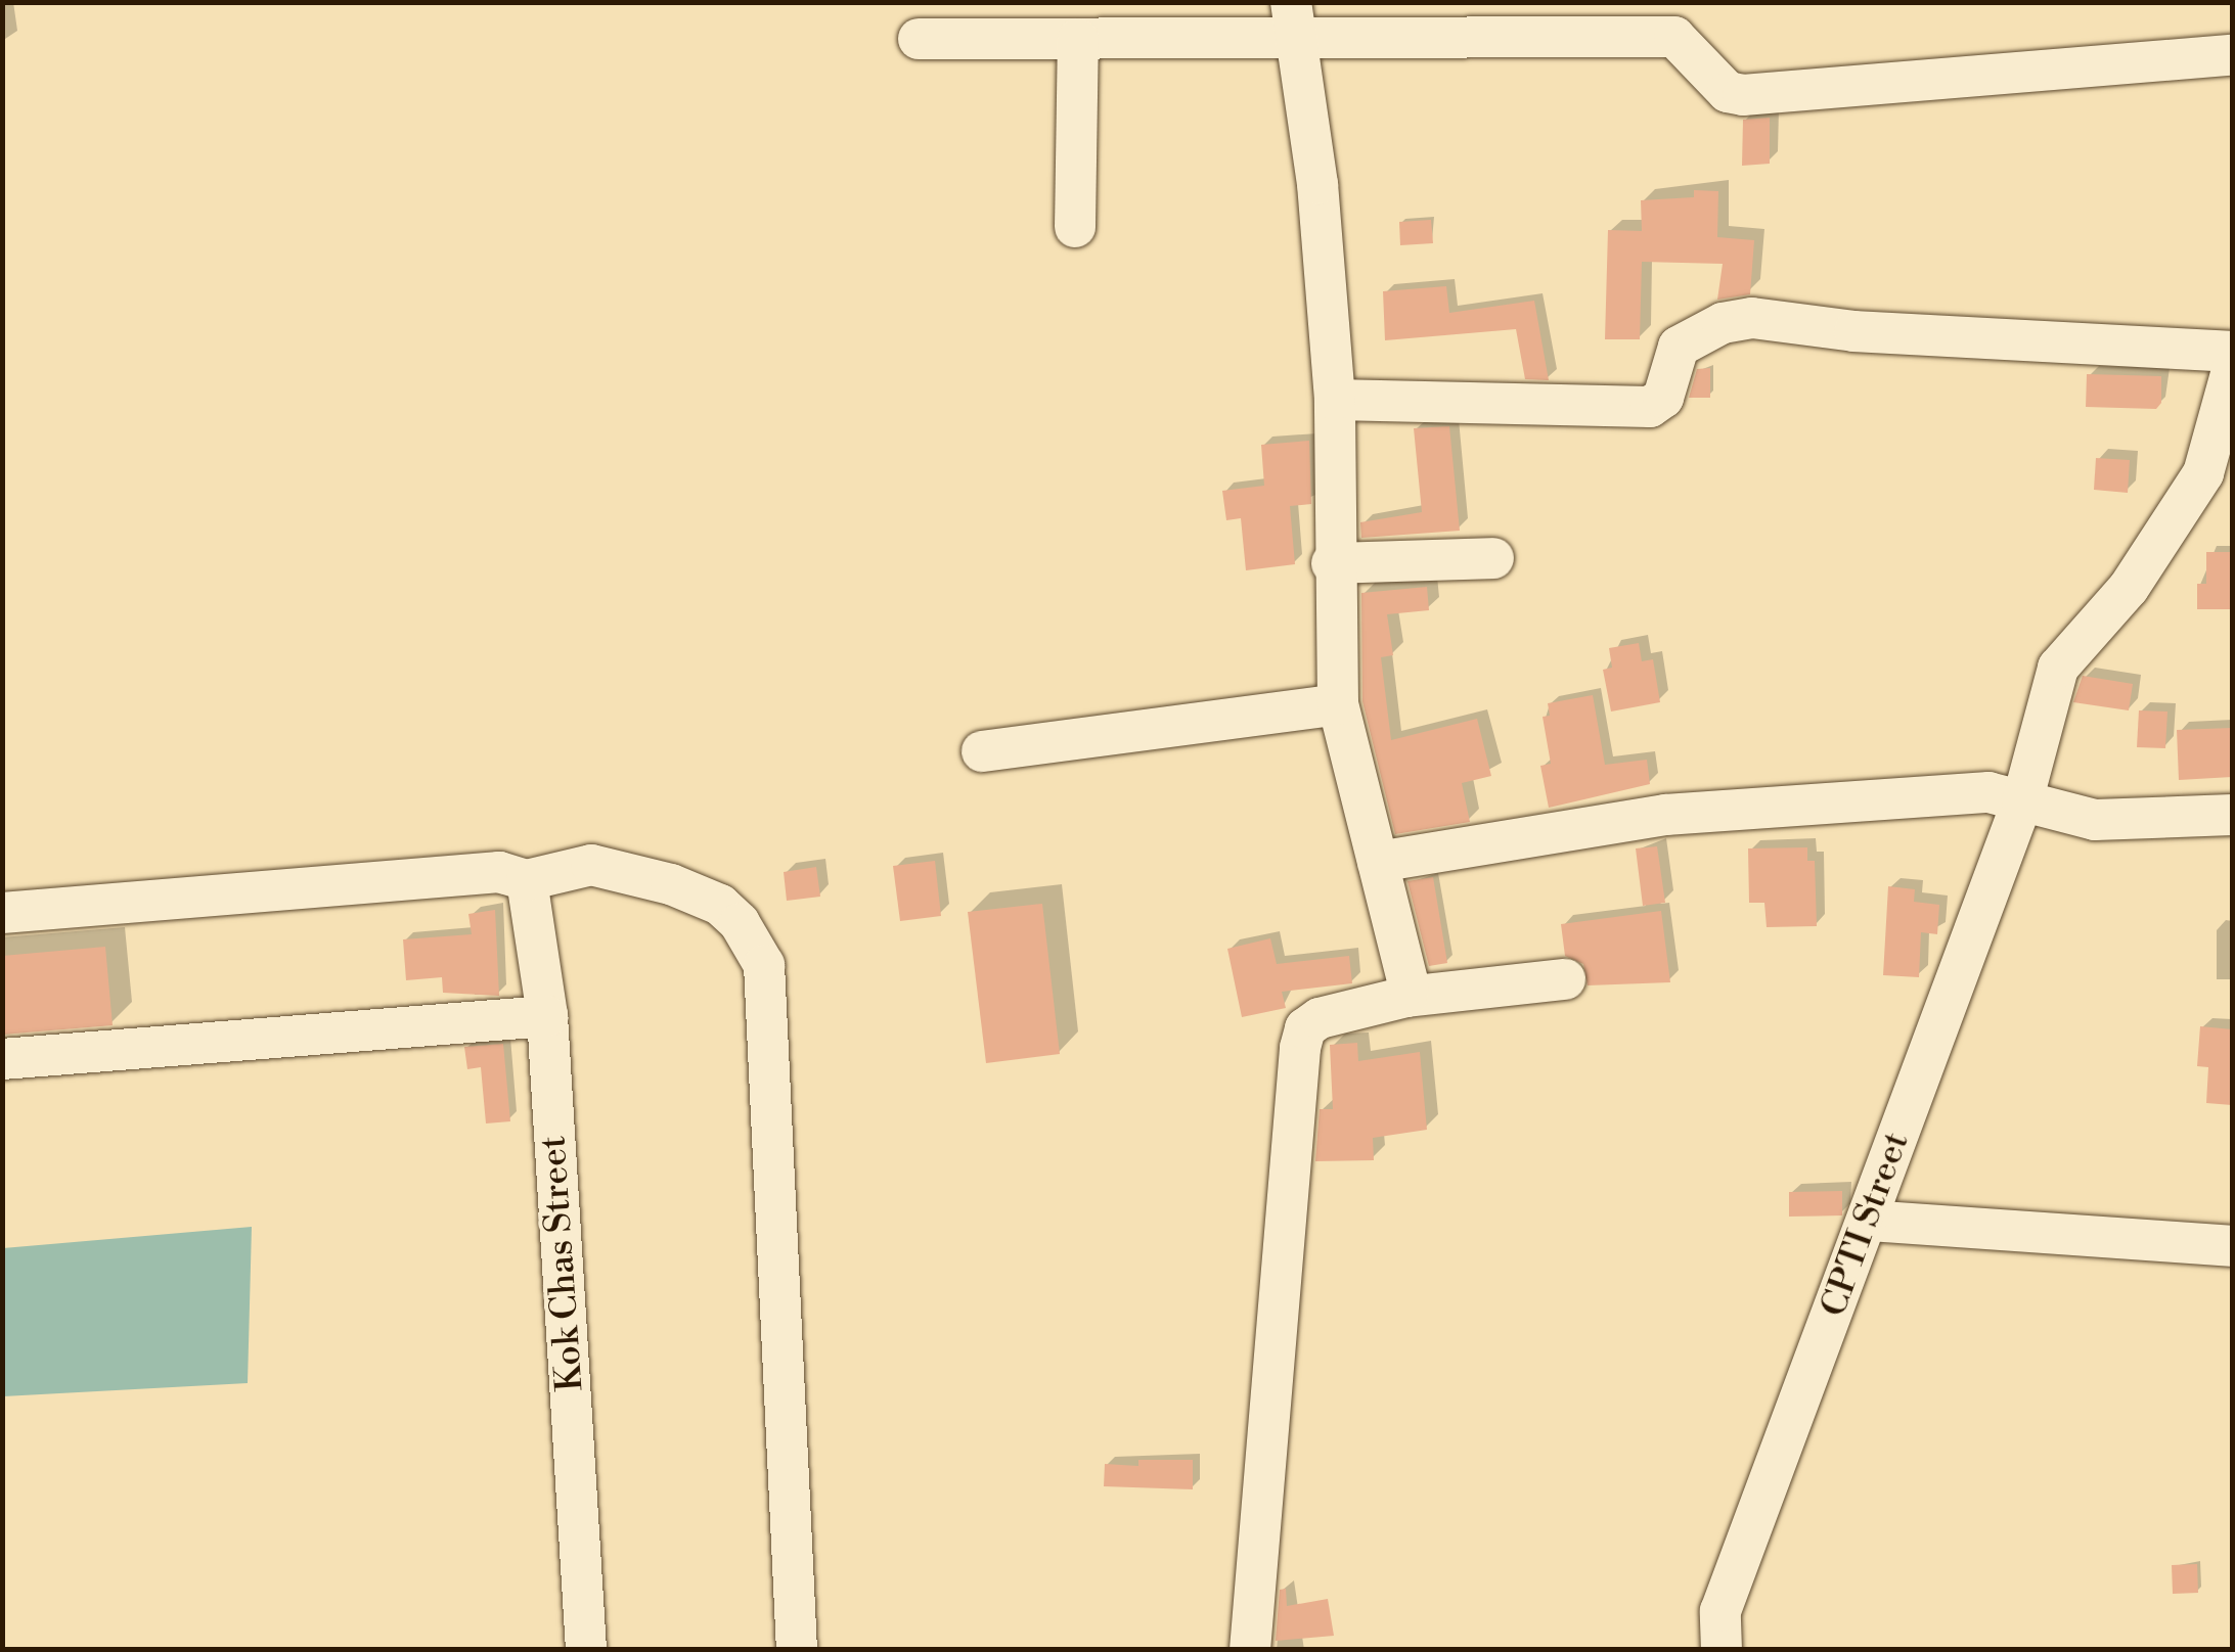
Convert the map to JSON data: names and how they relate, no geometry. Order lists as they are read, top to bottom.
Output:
{
  "streets": {
    "street": ["CPTI Street", "Kok Chas Street"]
  }
}
